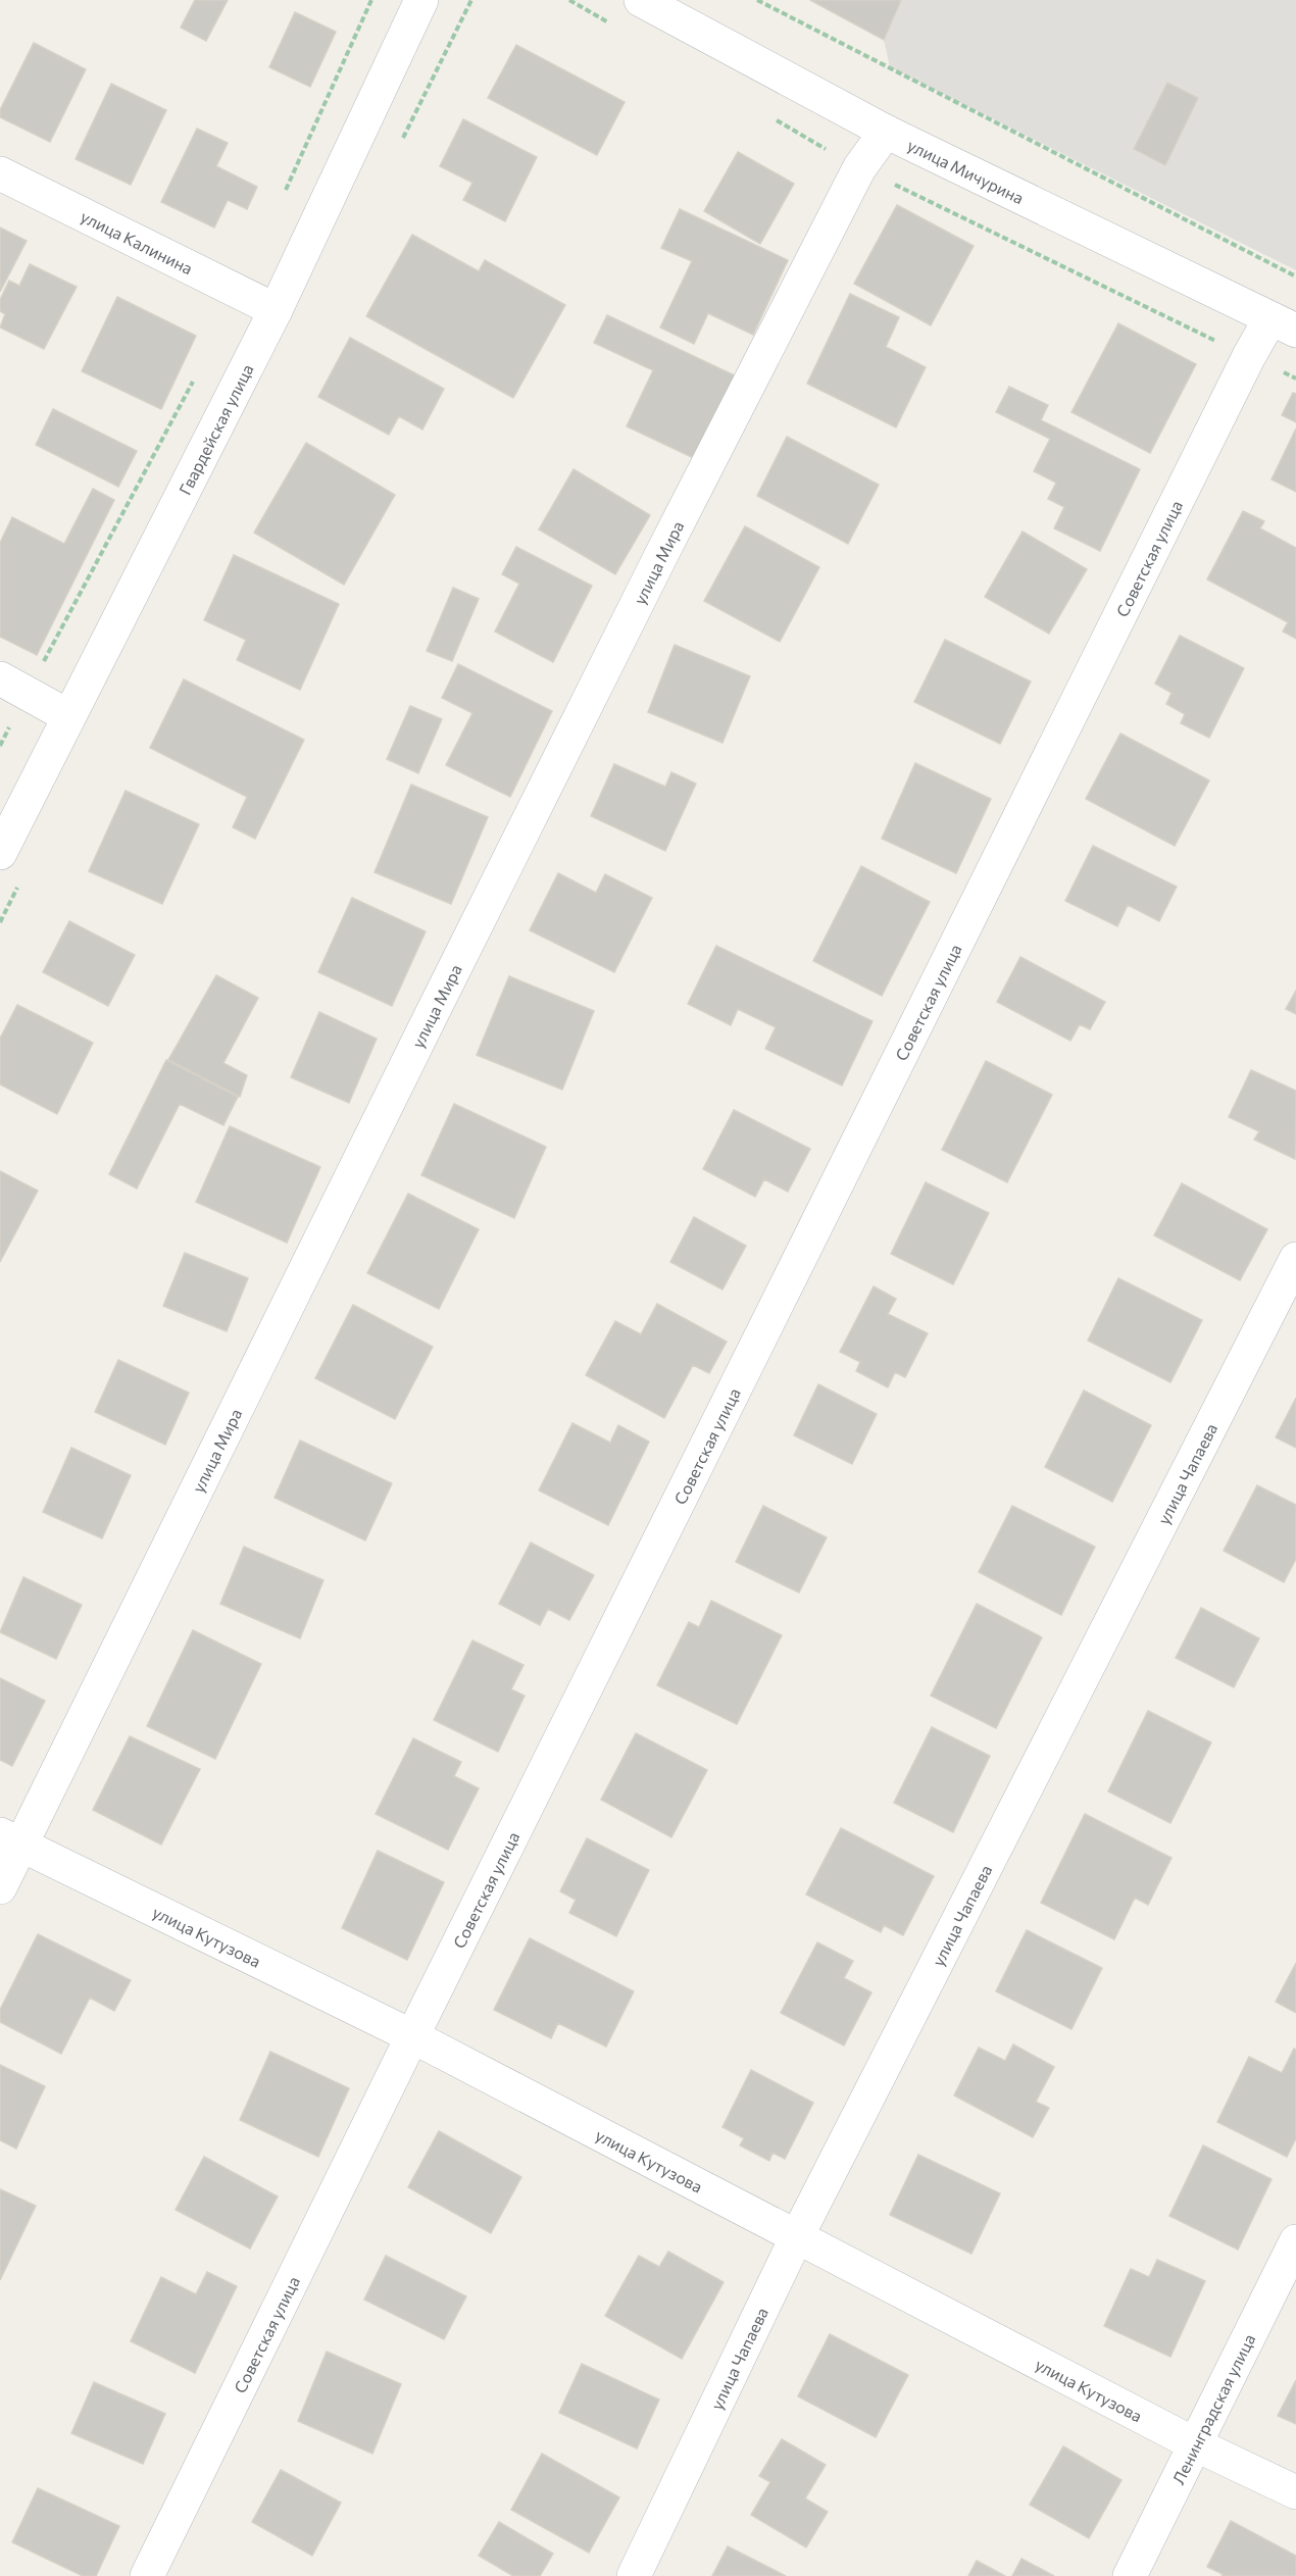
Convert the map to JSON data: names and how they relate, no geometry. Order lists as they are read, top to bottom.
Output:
{
  "streets": {
    "street": [
      "улица Мичурина",
      "улица Калинина",
      "Гвардейская улица",
      "Советская улица",
      "улица Мира",
      "улица Чапаева",
      "улица Кутузова",
      "Ленинградская улица"
    ]
  },
  "crossings": [
    ["улица Мичурина", "Советская улица"],
    ["улица Мичурина", "улица Мира"],
    ["улица Калинина", "Гвардейская улица"],
    ["Советская улица", "улица Кутузова"],
    ["улица Мира", "улица Кутузова"],
    ["улица Чапаева", "улица Кутузова"],
    ["улица Кутузова", "Ленинградская улица"]
  ]
}
